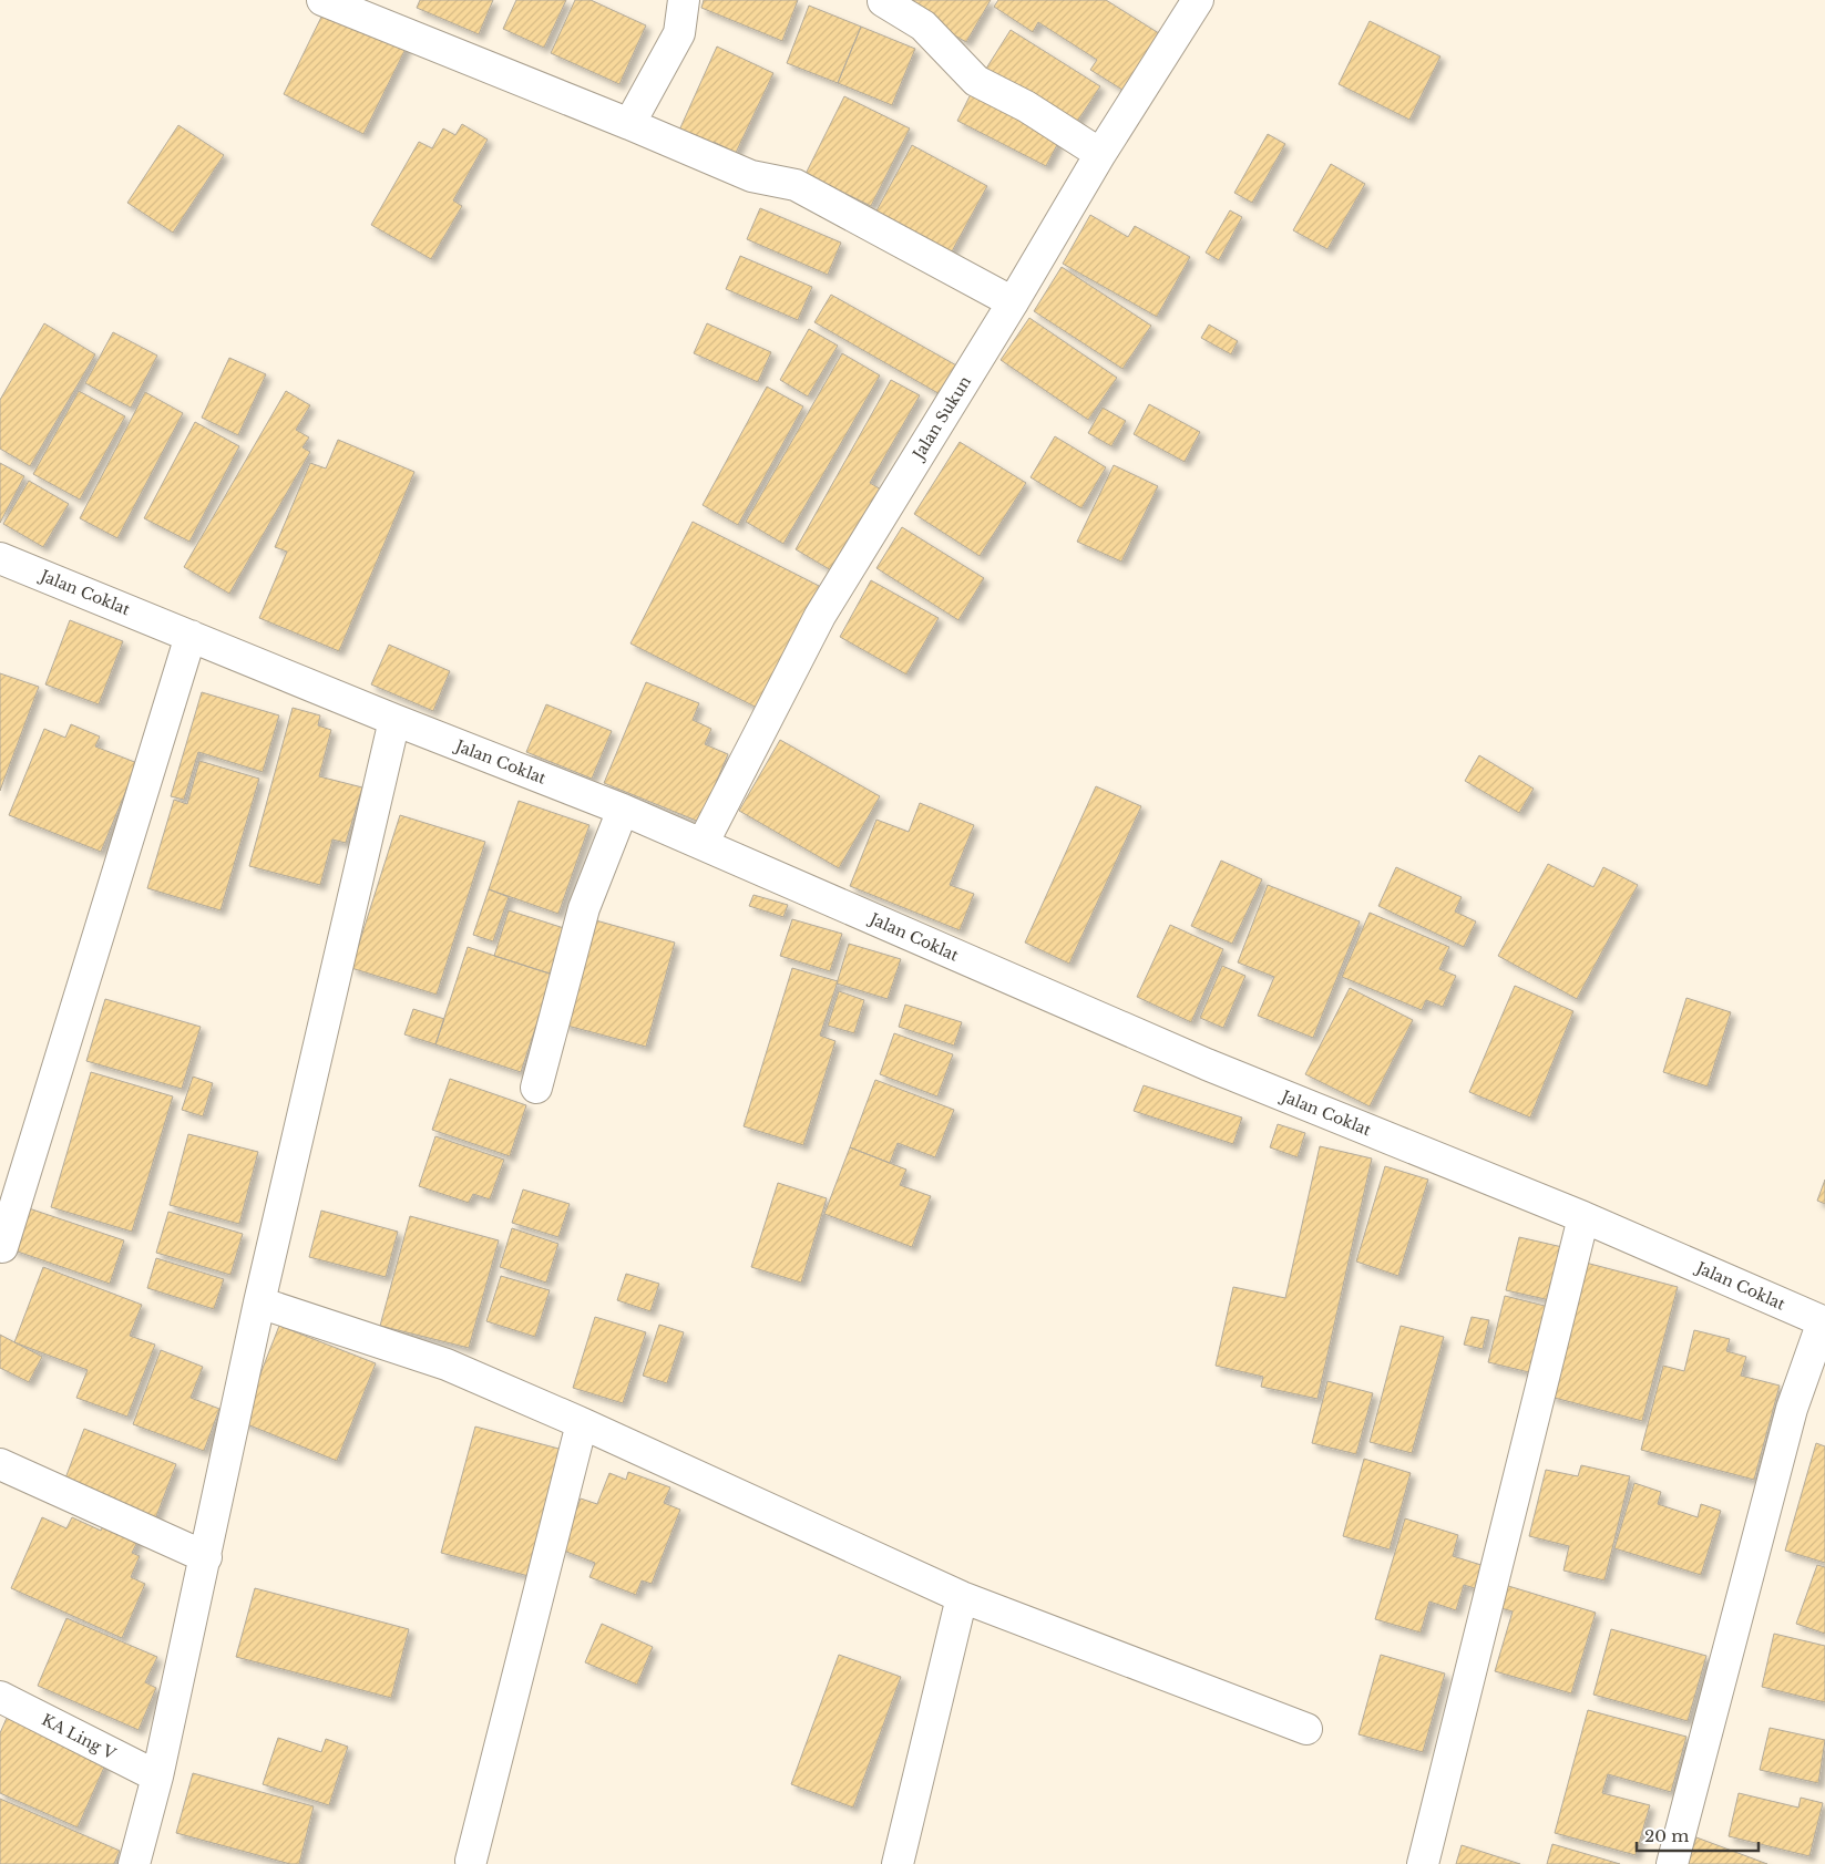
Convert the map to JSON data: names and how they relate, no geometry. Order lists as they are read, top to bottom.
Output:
{
  "streets": {
    "street": ["Jalan Sukun", "Jalan Coklat", "KA Ling V"]
  },
  "crossings": [
    ["Jalan Sukun", "Jalan Coklat"]
  ],
  "scale_bar": "20 m"
}
